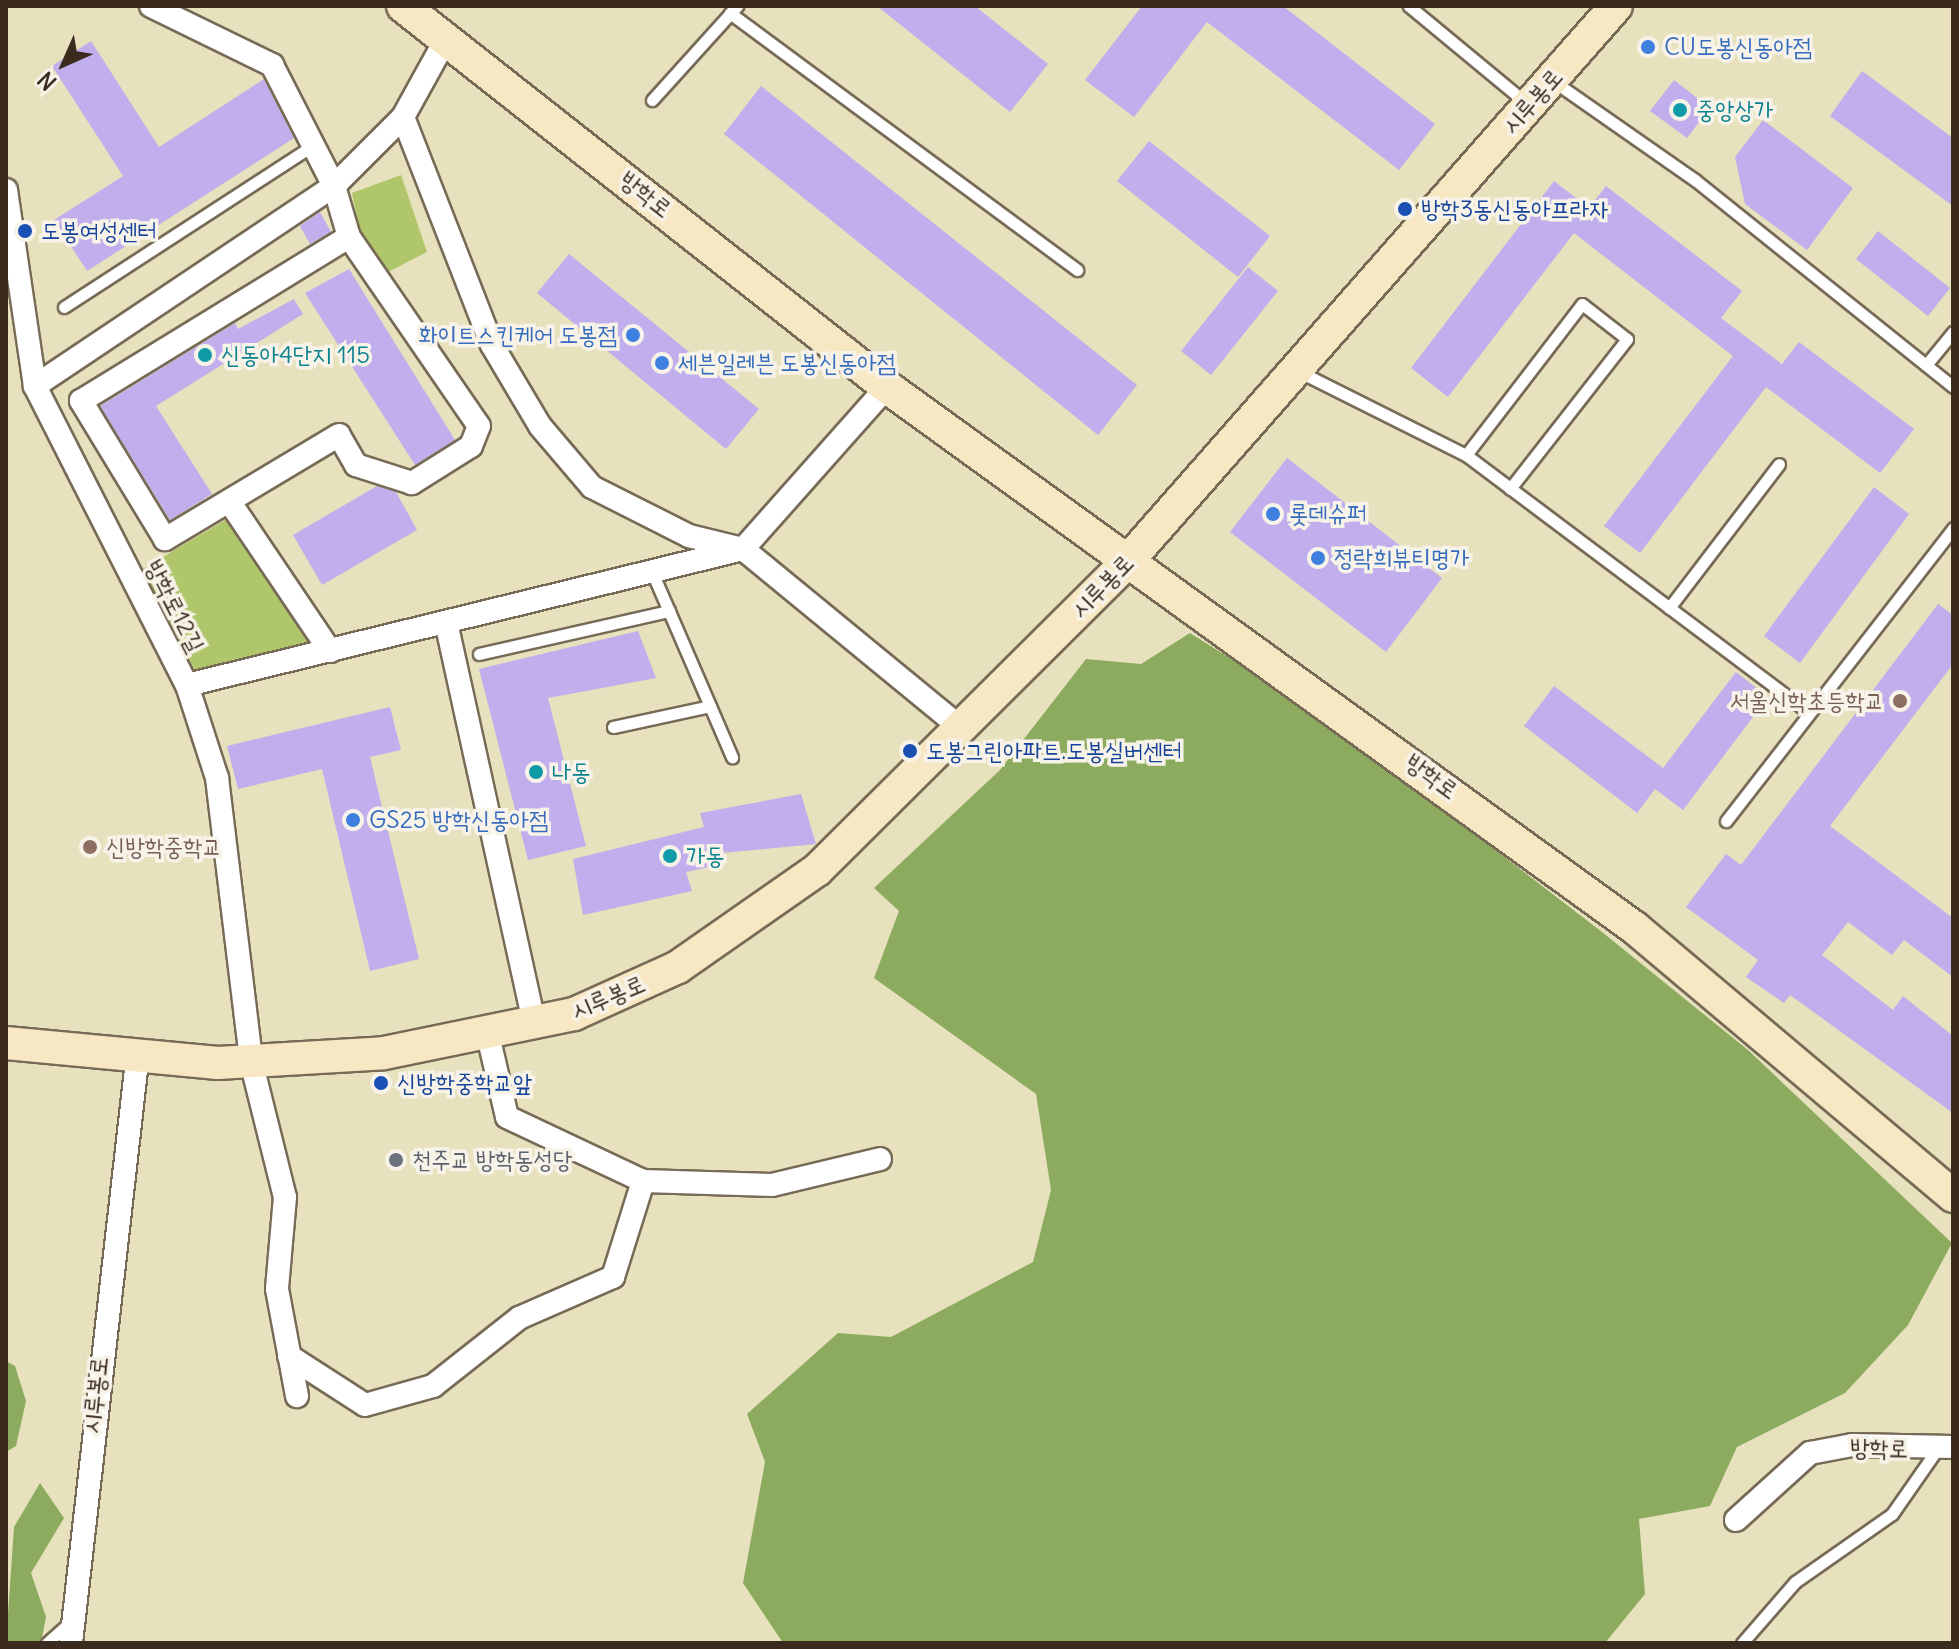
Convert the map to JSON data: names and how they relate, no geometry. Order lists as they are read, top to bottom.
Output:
{
  "streets": {
    "street": ["시루봉로", "방학로", "방학로12길"]
  },
  "crossings": [
    ["시루봉로", "방학로"],
    ["시루봉로", "방학로12길"]
  ],
  "places": [
    "CU도봉신동아점",
    "중앙상가",
    "방학3동신동아프라자",
    "도봉여성센터",
    "화이트스킨케어 도봉점",
    "신동아4단지 115",
    "세븐일레븐 도봉신동아점",
    "롯데슈퍼",
    "정락희뷰티명가",
    "서울신학초등학교",
    "도봉그린아파트.도봉실버센터",
    "나동",
    "GS25 방학신동아점",
    "신방학중학교",
    "가동",
    "신방학중학교앞",
    "천주교 방학동성당"
  ],
  "north": "bottom left"
}
